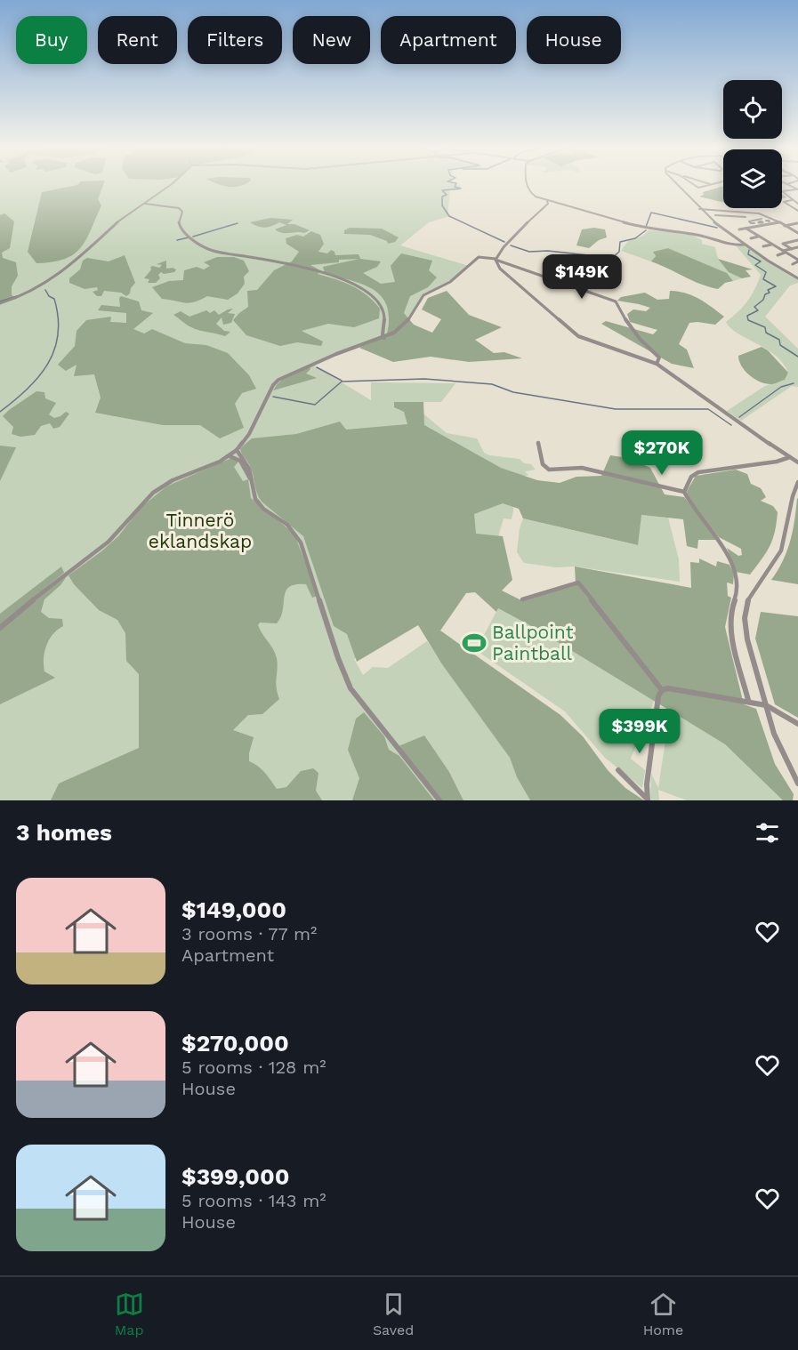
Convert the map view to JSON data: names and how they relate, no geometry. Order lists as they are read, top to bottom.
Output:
{
  "parks": ["Tinnerö eklandskap"],
  "places": {
    "sports": ["Ballpoint Paintball"]
  },
  "page": {
    "chip": [
      "Buy",
      "Rent",
      "Filters",
      "New",
      "Apartment",
      "House"
    ],
    "price": ["$149K", "$270K", "$399K"],
    "heading": "3 homes",
    "list": [
      {
        "name": "$149,000",
        "note": "3 rooms · 77 m² · Apartment"
      },
      {
        "name": "$270,000",
        "note": "5 rooms · 128 m² · House"
      },
      {
        "name": "$399,000",
        "note": "5 rooms · 143 m² · House"
      }
    ],
    "tabs": ["Map", "Saved", "Home"]
  }
}
